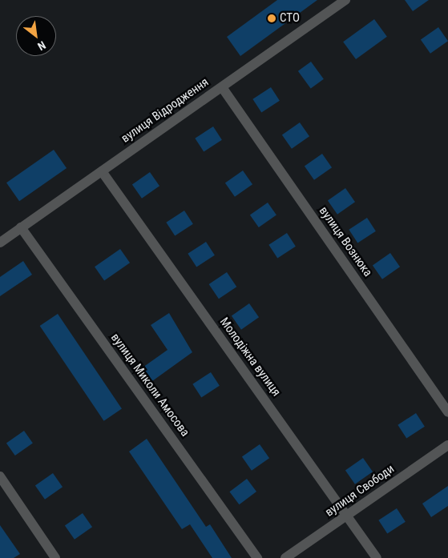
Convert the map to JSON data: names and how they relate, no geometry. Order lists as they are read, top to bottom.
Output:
{
  "streets": {
    "street": [
      "вулиця Відродження",
      "вулиця Вознюка",
      "Молодіжна вулиця",
      "вулиця Миколи Амосова",
      "вулиця Свободи"
    ]
  },
  "crossings": [
    ["вулиця Відродження", "вулиця Вознюка"],
    ["вулиця Відродження", "Молодіжна вулиця"],
    ["вулиця Відродження", "вулиця Миколи Амосова"],
    ["Молодіжна вулиця", "вулиця Свободи"]
  ],
  "places": ["СТО"],
  "north": "bottom right"
}
